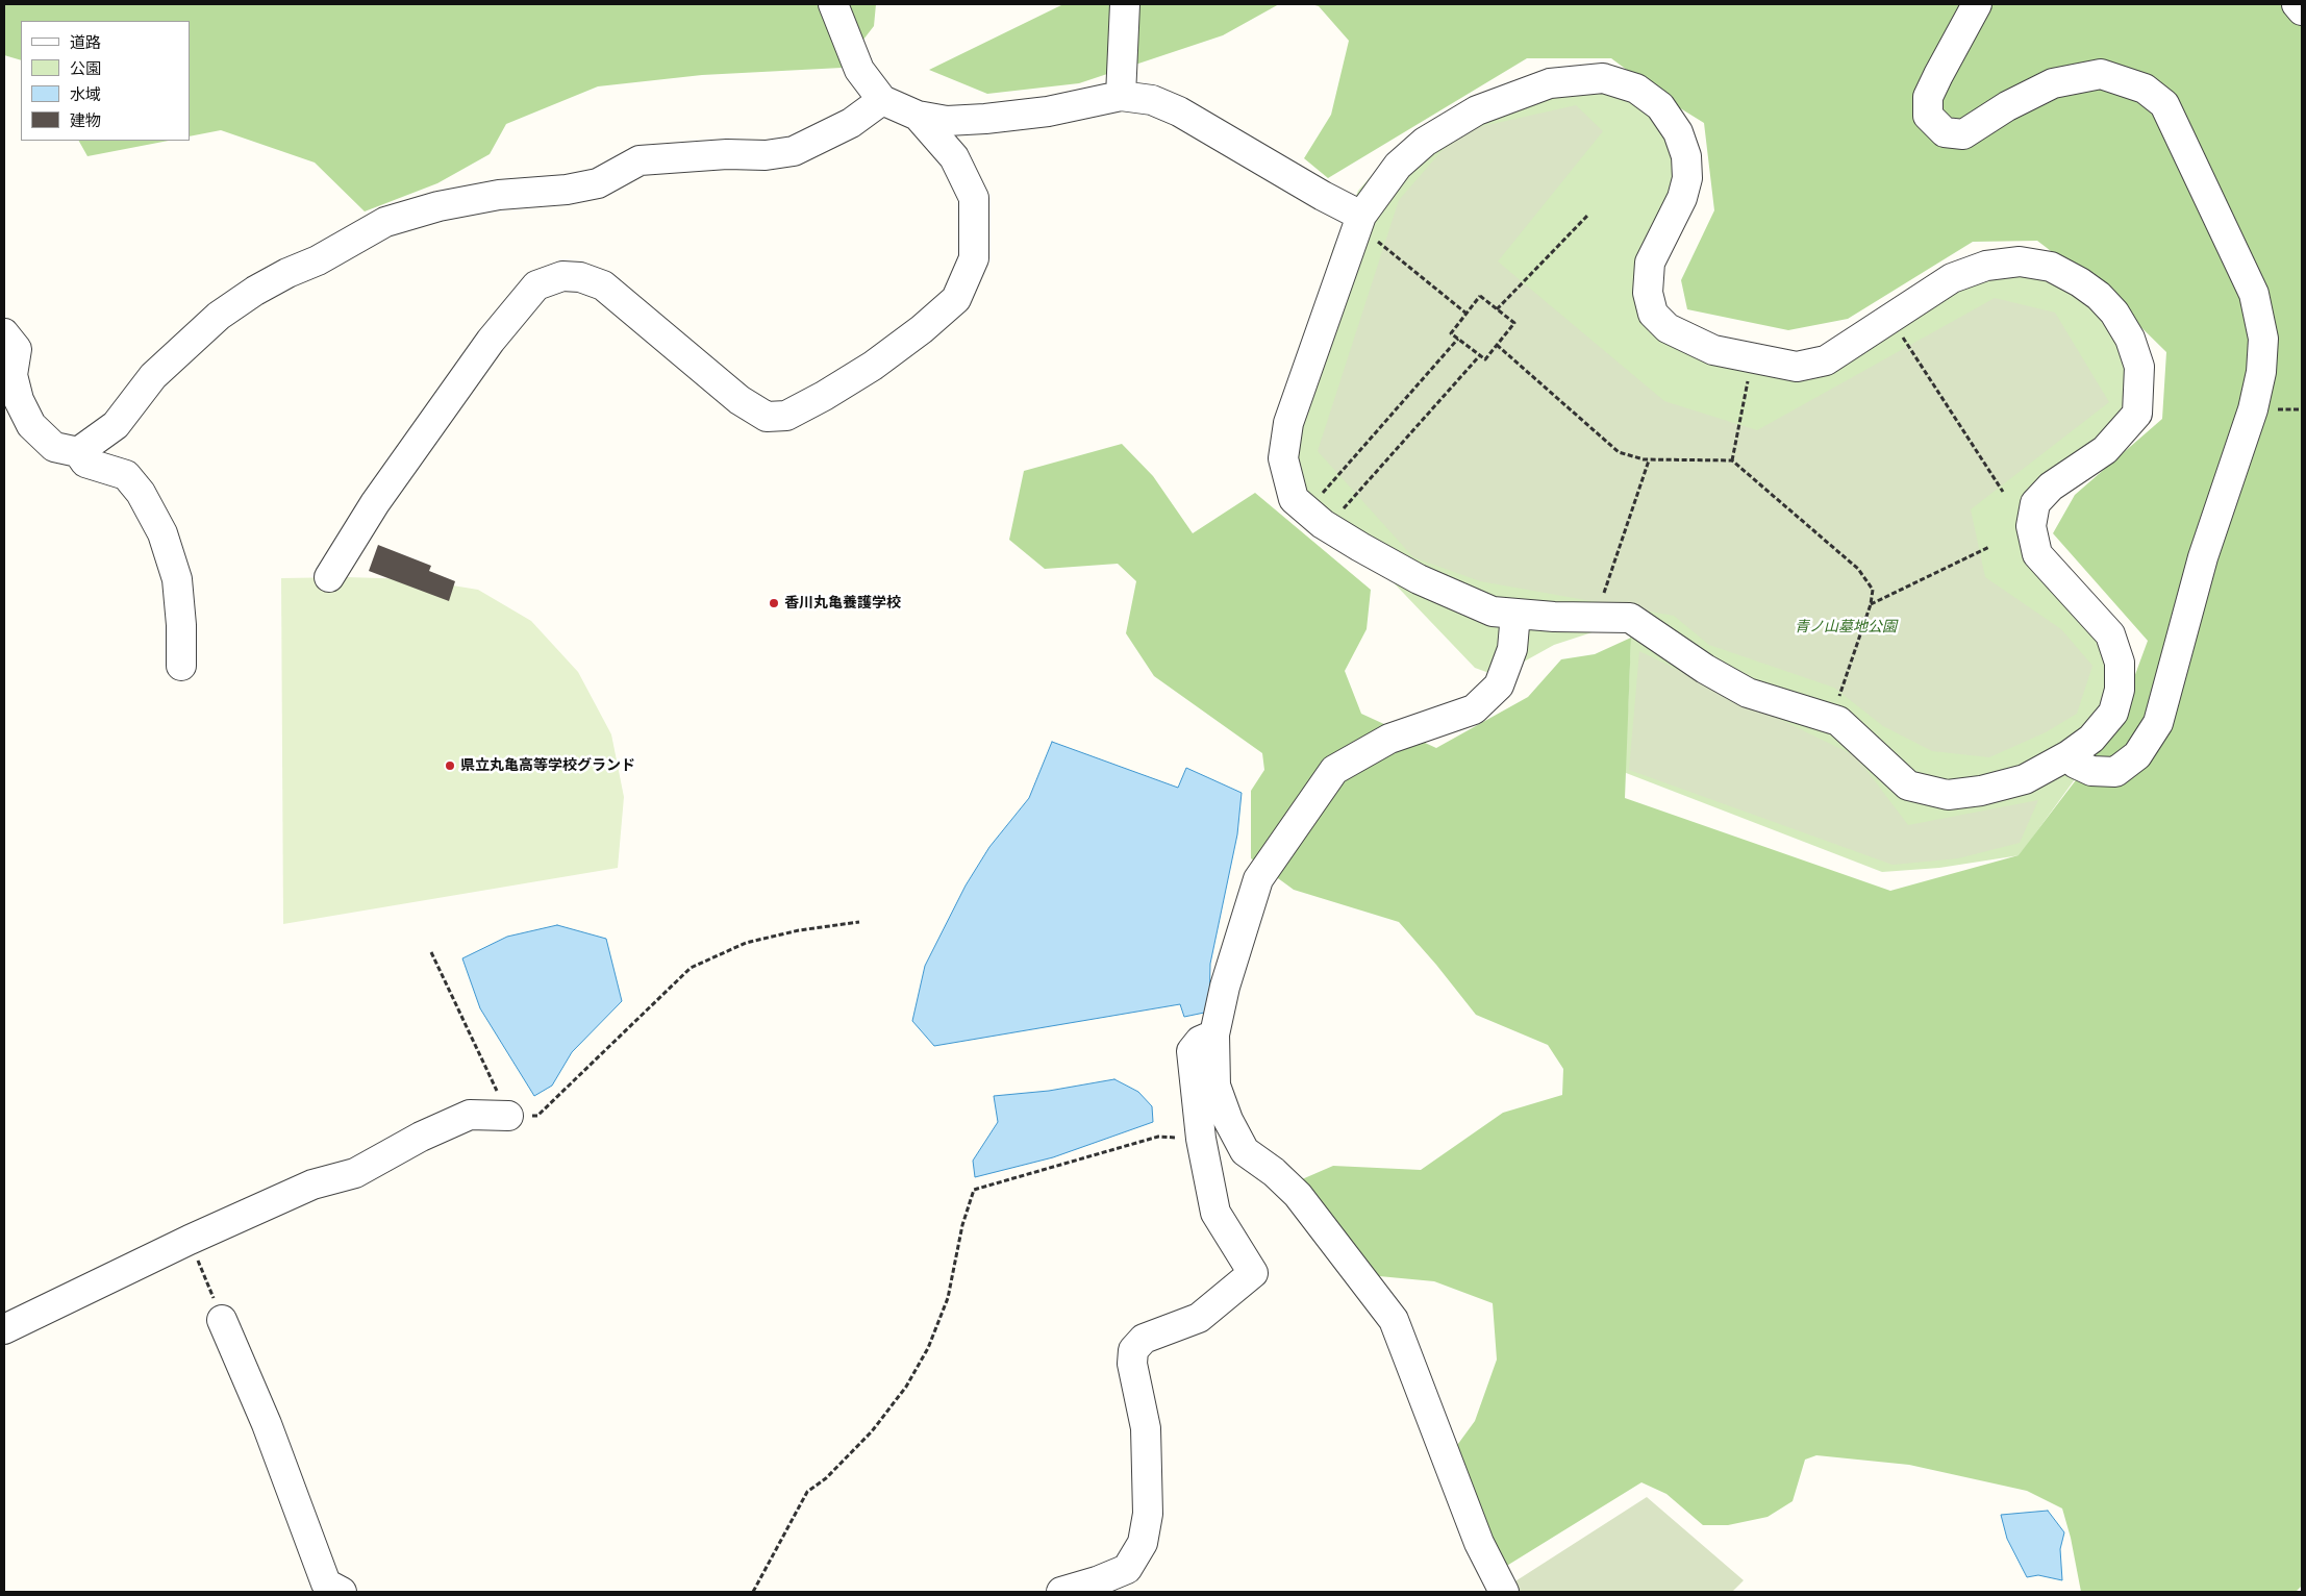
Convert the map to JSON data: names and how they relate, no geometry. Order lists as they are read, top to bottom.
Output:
{
  "parks": ["青ノ山墓地公園"],
  "places": ["香川丸亀養護学校", "県立丸亀高等学校グランド"],
  "legend": [
    "道路",
    "公園",
    "水域",
    "建物"
  ]
}
